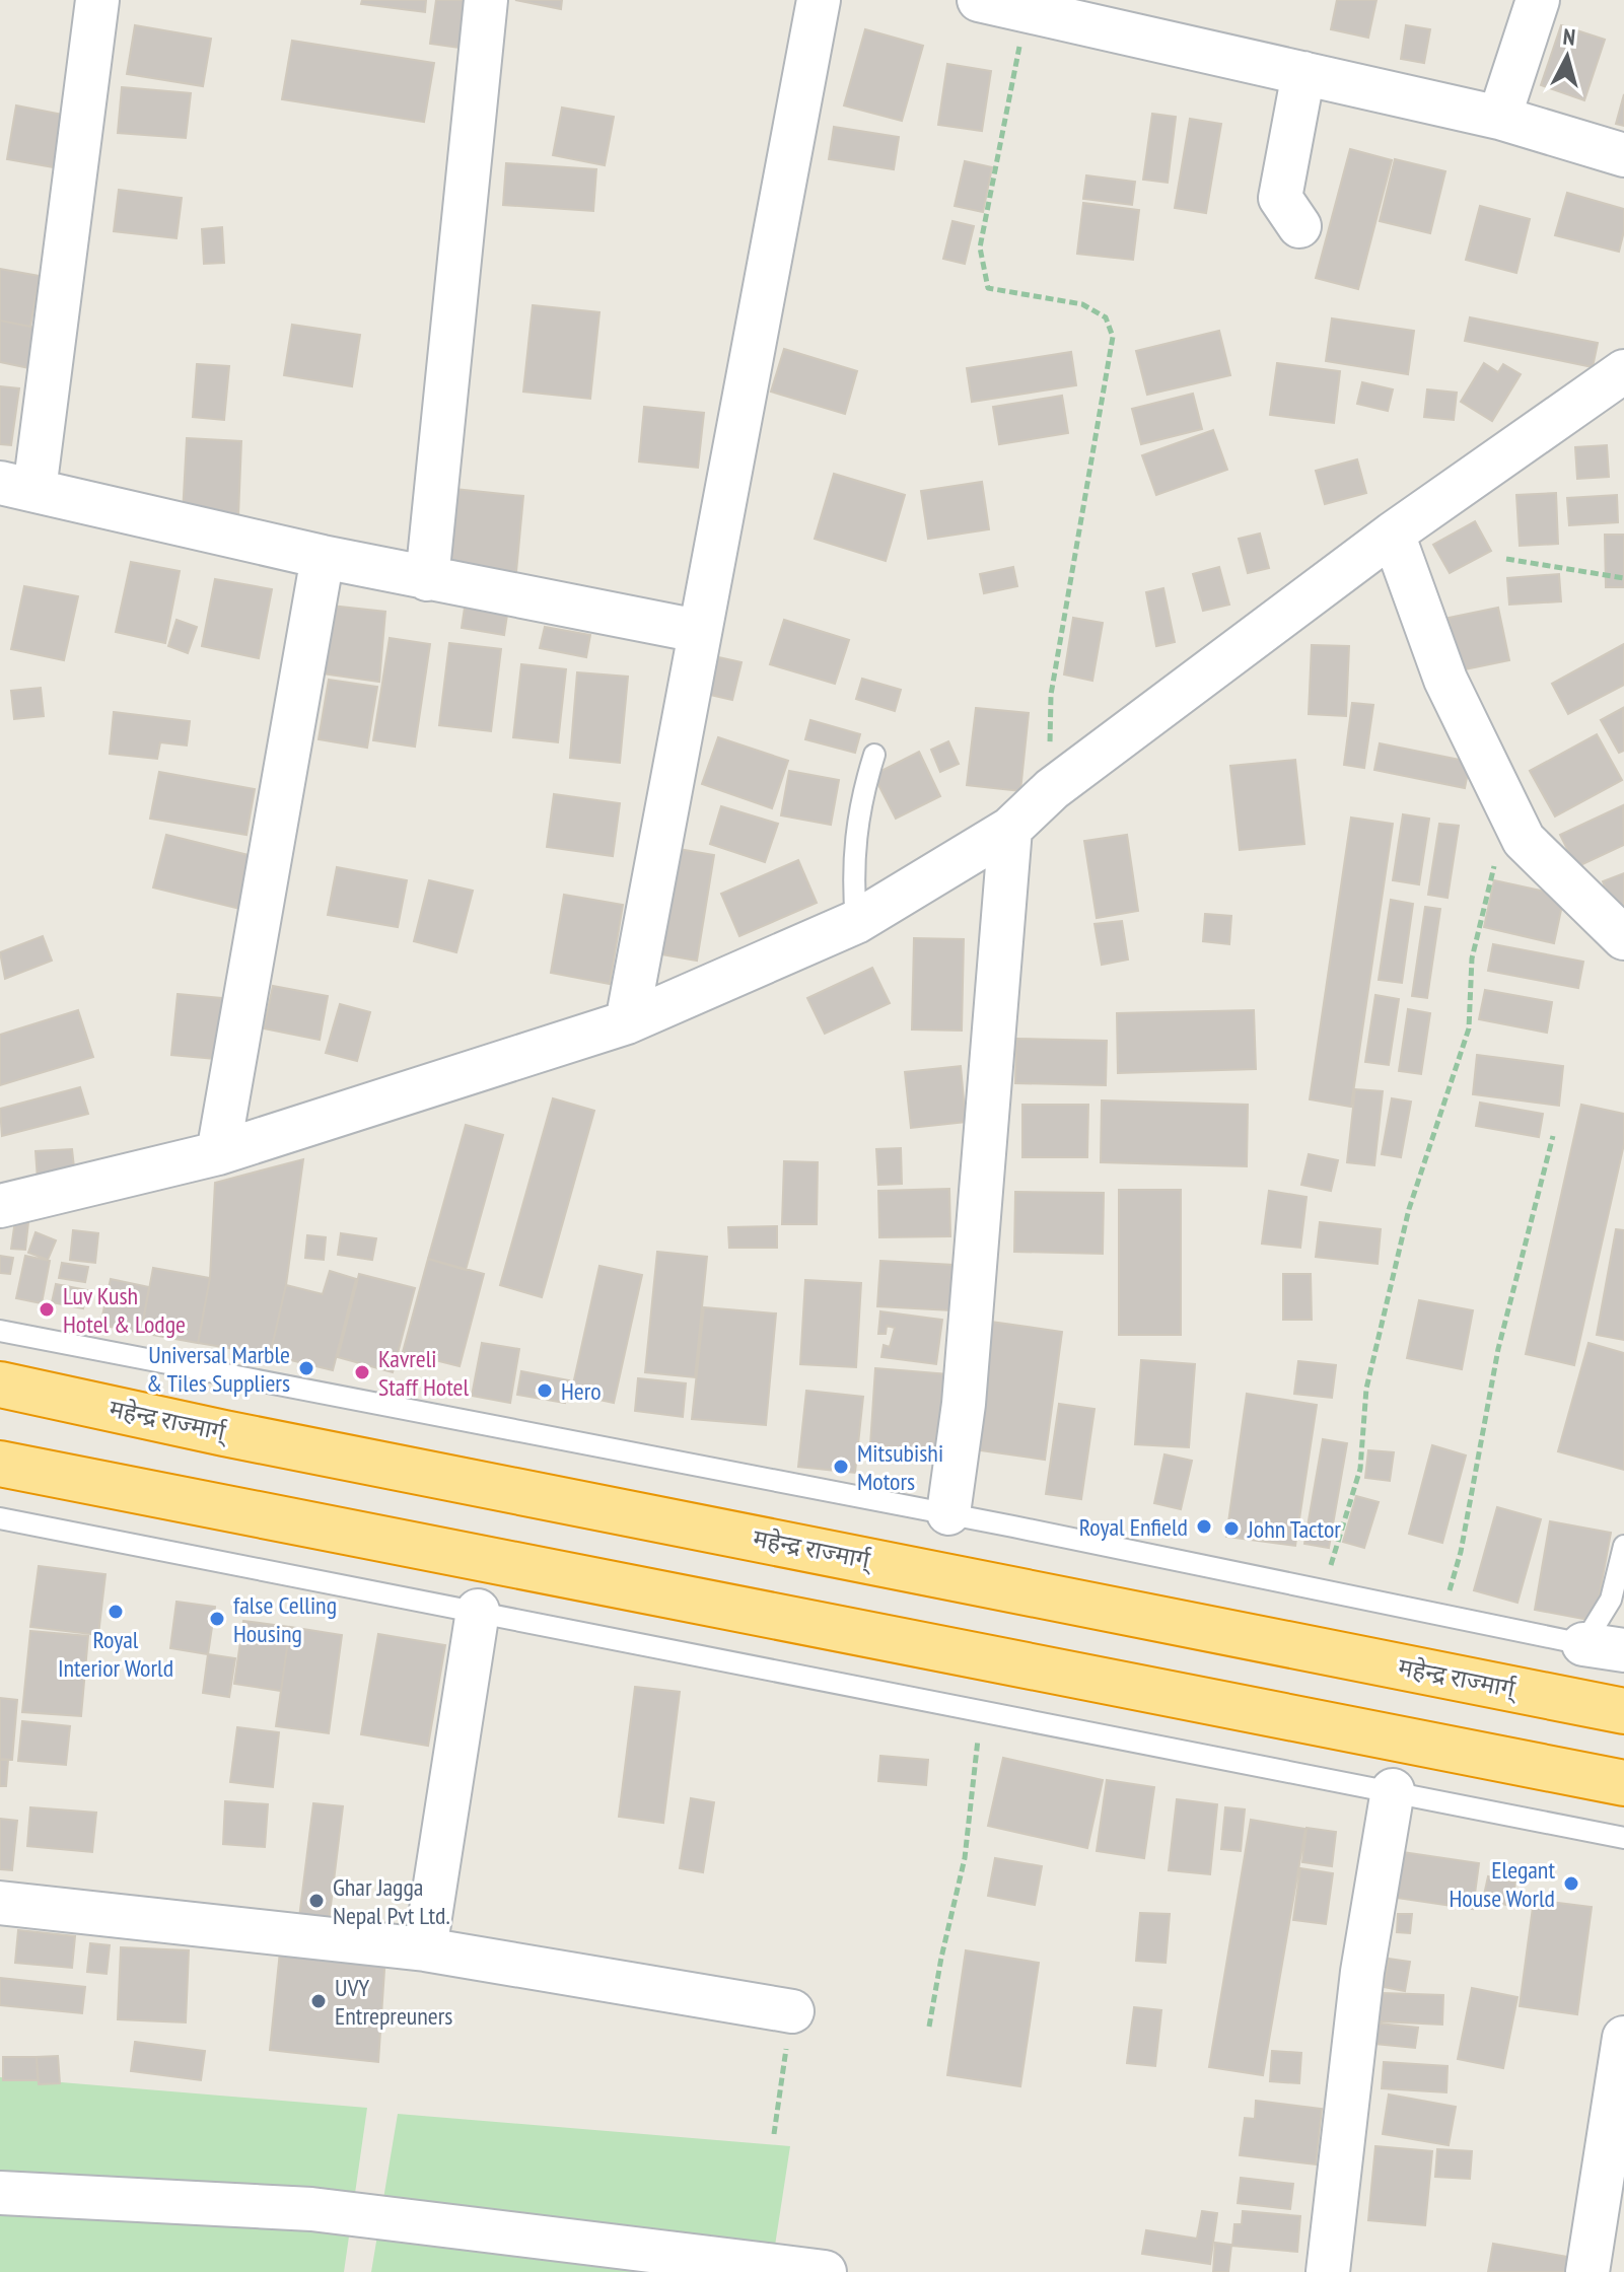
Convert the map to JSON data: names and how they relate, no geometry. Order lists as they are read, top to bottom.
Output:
{
  "streets": {
    "highway": ["महेन्द्र राज्मार्ग्"]
  },
  "places": [
    "Luv Kush Hotel & Lodge",
    "Universal Marble & Tiles Suppliers",
    "Kavreli Staff Hotel",
    "Hero",
    "Mitsubishi Motors",
    "Royal Enfield",
    "John Tactor",
    "Royal Interior World",
    "false Celling Housing",
    "Elegant House World",
    "Ghar Jagga Nepal Pvt Ltd.",
    "UVY Entrepreuners"
  ],
  "north": "top"
}
